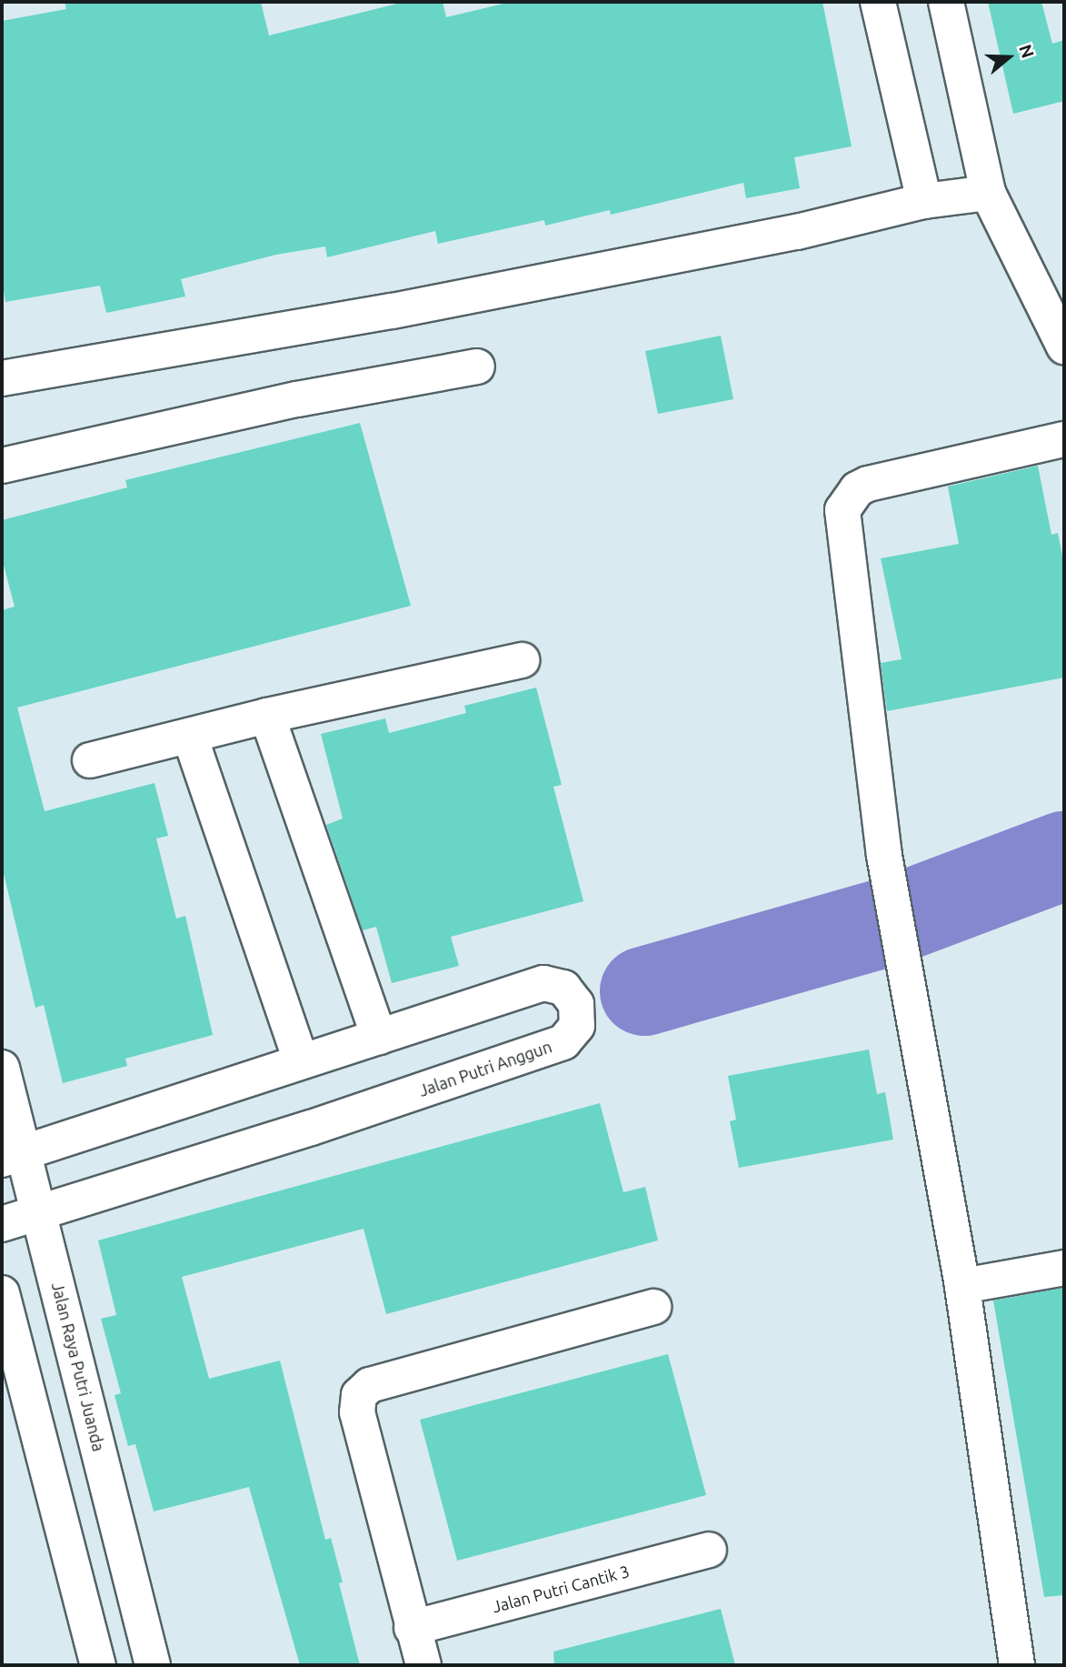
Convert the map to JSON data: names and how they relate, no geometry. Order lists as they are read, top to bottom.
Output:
{
  "streets": {
    "street": ["Jalan Putri Anggun", "Jalan Raya Putri Juanda", "Jalan Putri Cantik 3"]
  },
  "crossings": [
    ["Jalan Putri Anggun", "Jalan Raya Putri Juanda"]
  ],
  "north": "right"
}
